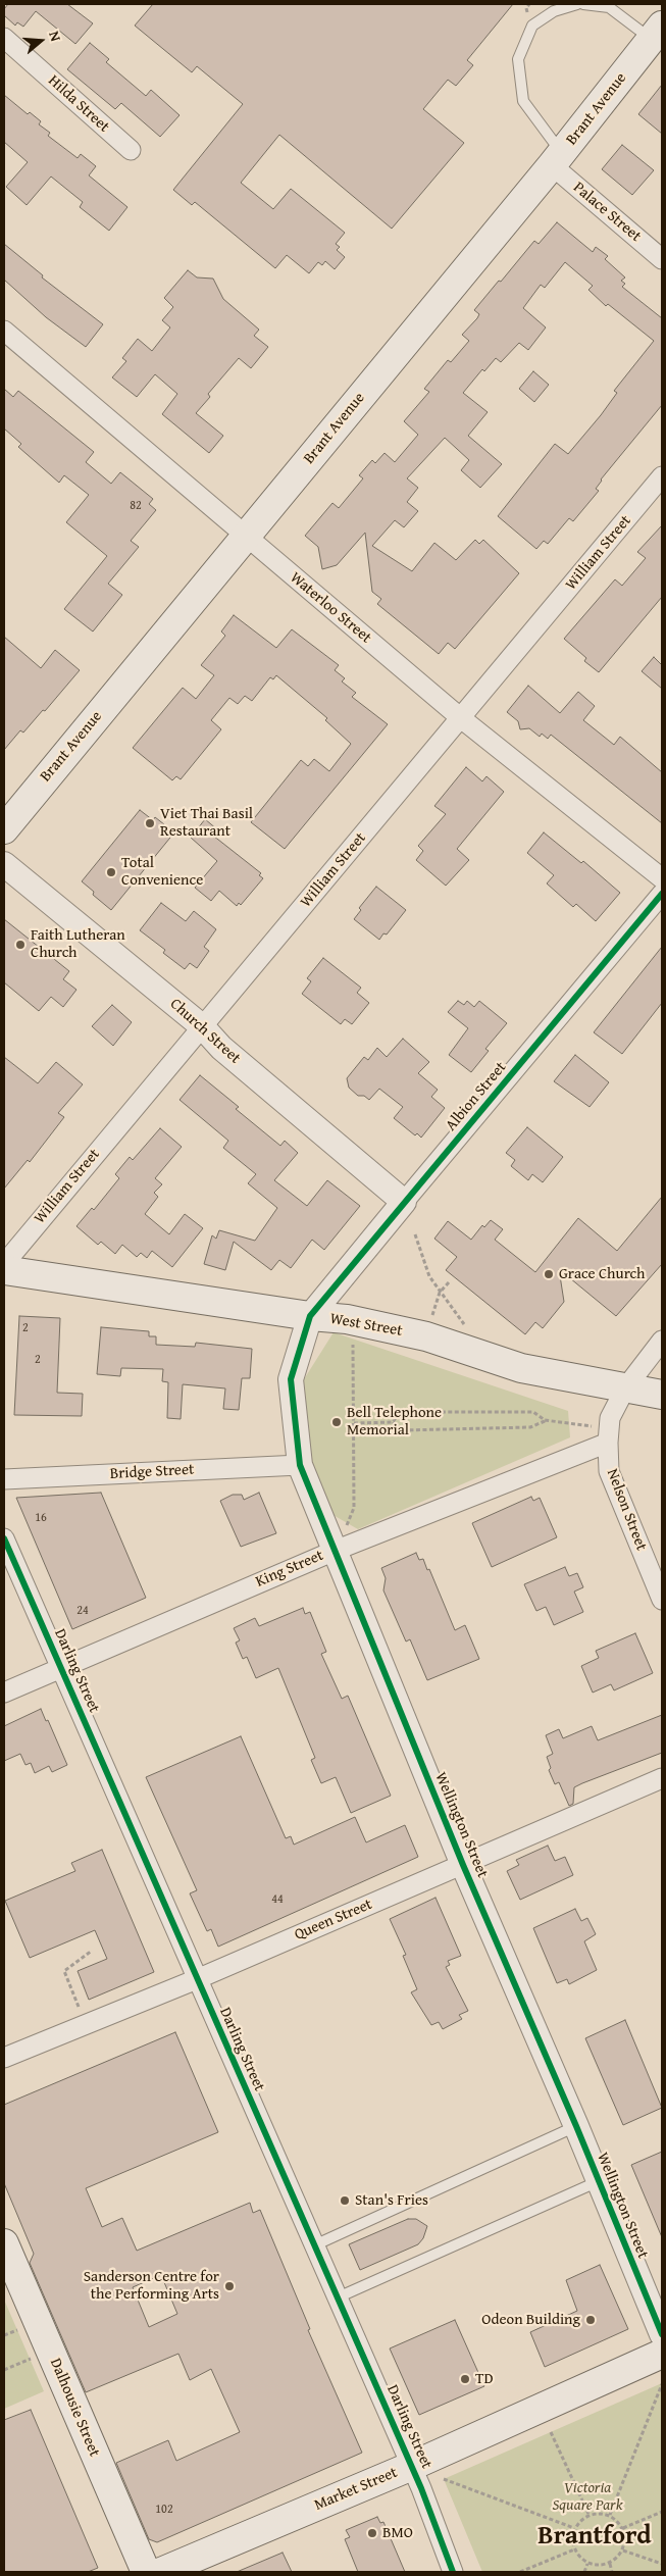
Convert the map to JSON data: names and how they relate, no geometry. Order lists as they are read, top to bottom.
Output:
{
  "streets": {
    "main road": [
      "Brant Avenue",
      "West Street",
      "Dalhousie Street",
      "Market Street"
    ],
    "street": [
      "Hilda Street",
      "Palace Street",
      "William Street",
      "Waterloo Street",
      "Church Street",
      "Albion Street",
      "Bridge Street",
      "Nelson Street",
      "King Street",
      "Darling Street",
      "Wellington Street",
      "Queen Street"
    ]
  },
  "crossings": [
    ["Brant Avenue", "Palace Street"],
    ["Brant Avenue", "Waterloo Street"],
    ["William Street", "Waterloo Street"],
    ["William Street", "Church Street"],
    ["Church Street", "Albion Street"],
    ["Albion Street", "West Street"],
    ["Albion Street", "Wellington Street"],
    ["West Street", "Nelson Street"],
    ["West Street", "Wellington Street"],
    ["Bridge Street", "Wellington Street"],
    ["Nelson Street", "King Street"],
    ["King Street", "Darling Street"],
    ["King Street", "Wellington Street"],
    ["Darling Street", "Queen Street"],
    ["Darling Street", "Market Street"],
    ["Wellington Street", "Queen Street"]
  ],
  "districts": ["Brantford"],
  "parks": ["Victoria Square Park"],
  "places": [
    "Viet Thai Basil Restaurant",
    "Total Convenience",
    "Faith Lutheran Church",
    "Grace Church",
    "Bell Telephone Memorial",
    "Stan's Fries",
    "Sanderson Centre for the Performing Arts",
    "Odeon Building",
    "TD",
    "BMO"
  ],
  "house_numbers": [
    "82",
    "2",
    "2",
    "16",
    "24",
    "44",
    "102"
  ],
  "north": "right"
}
